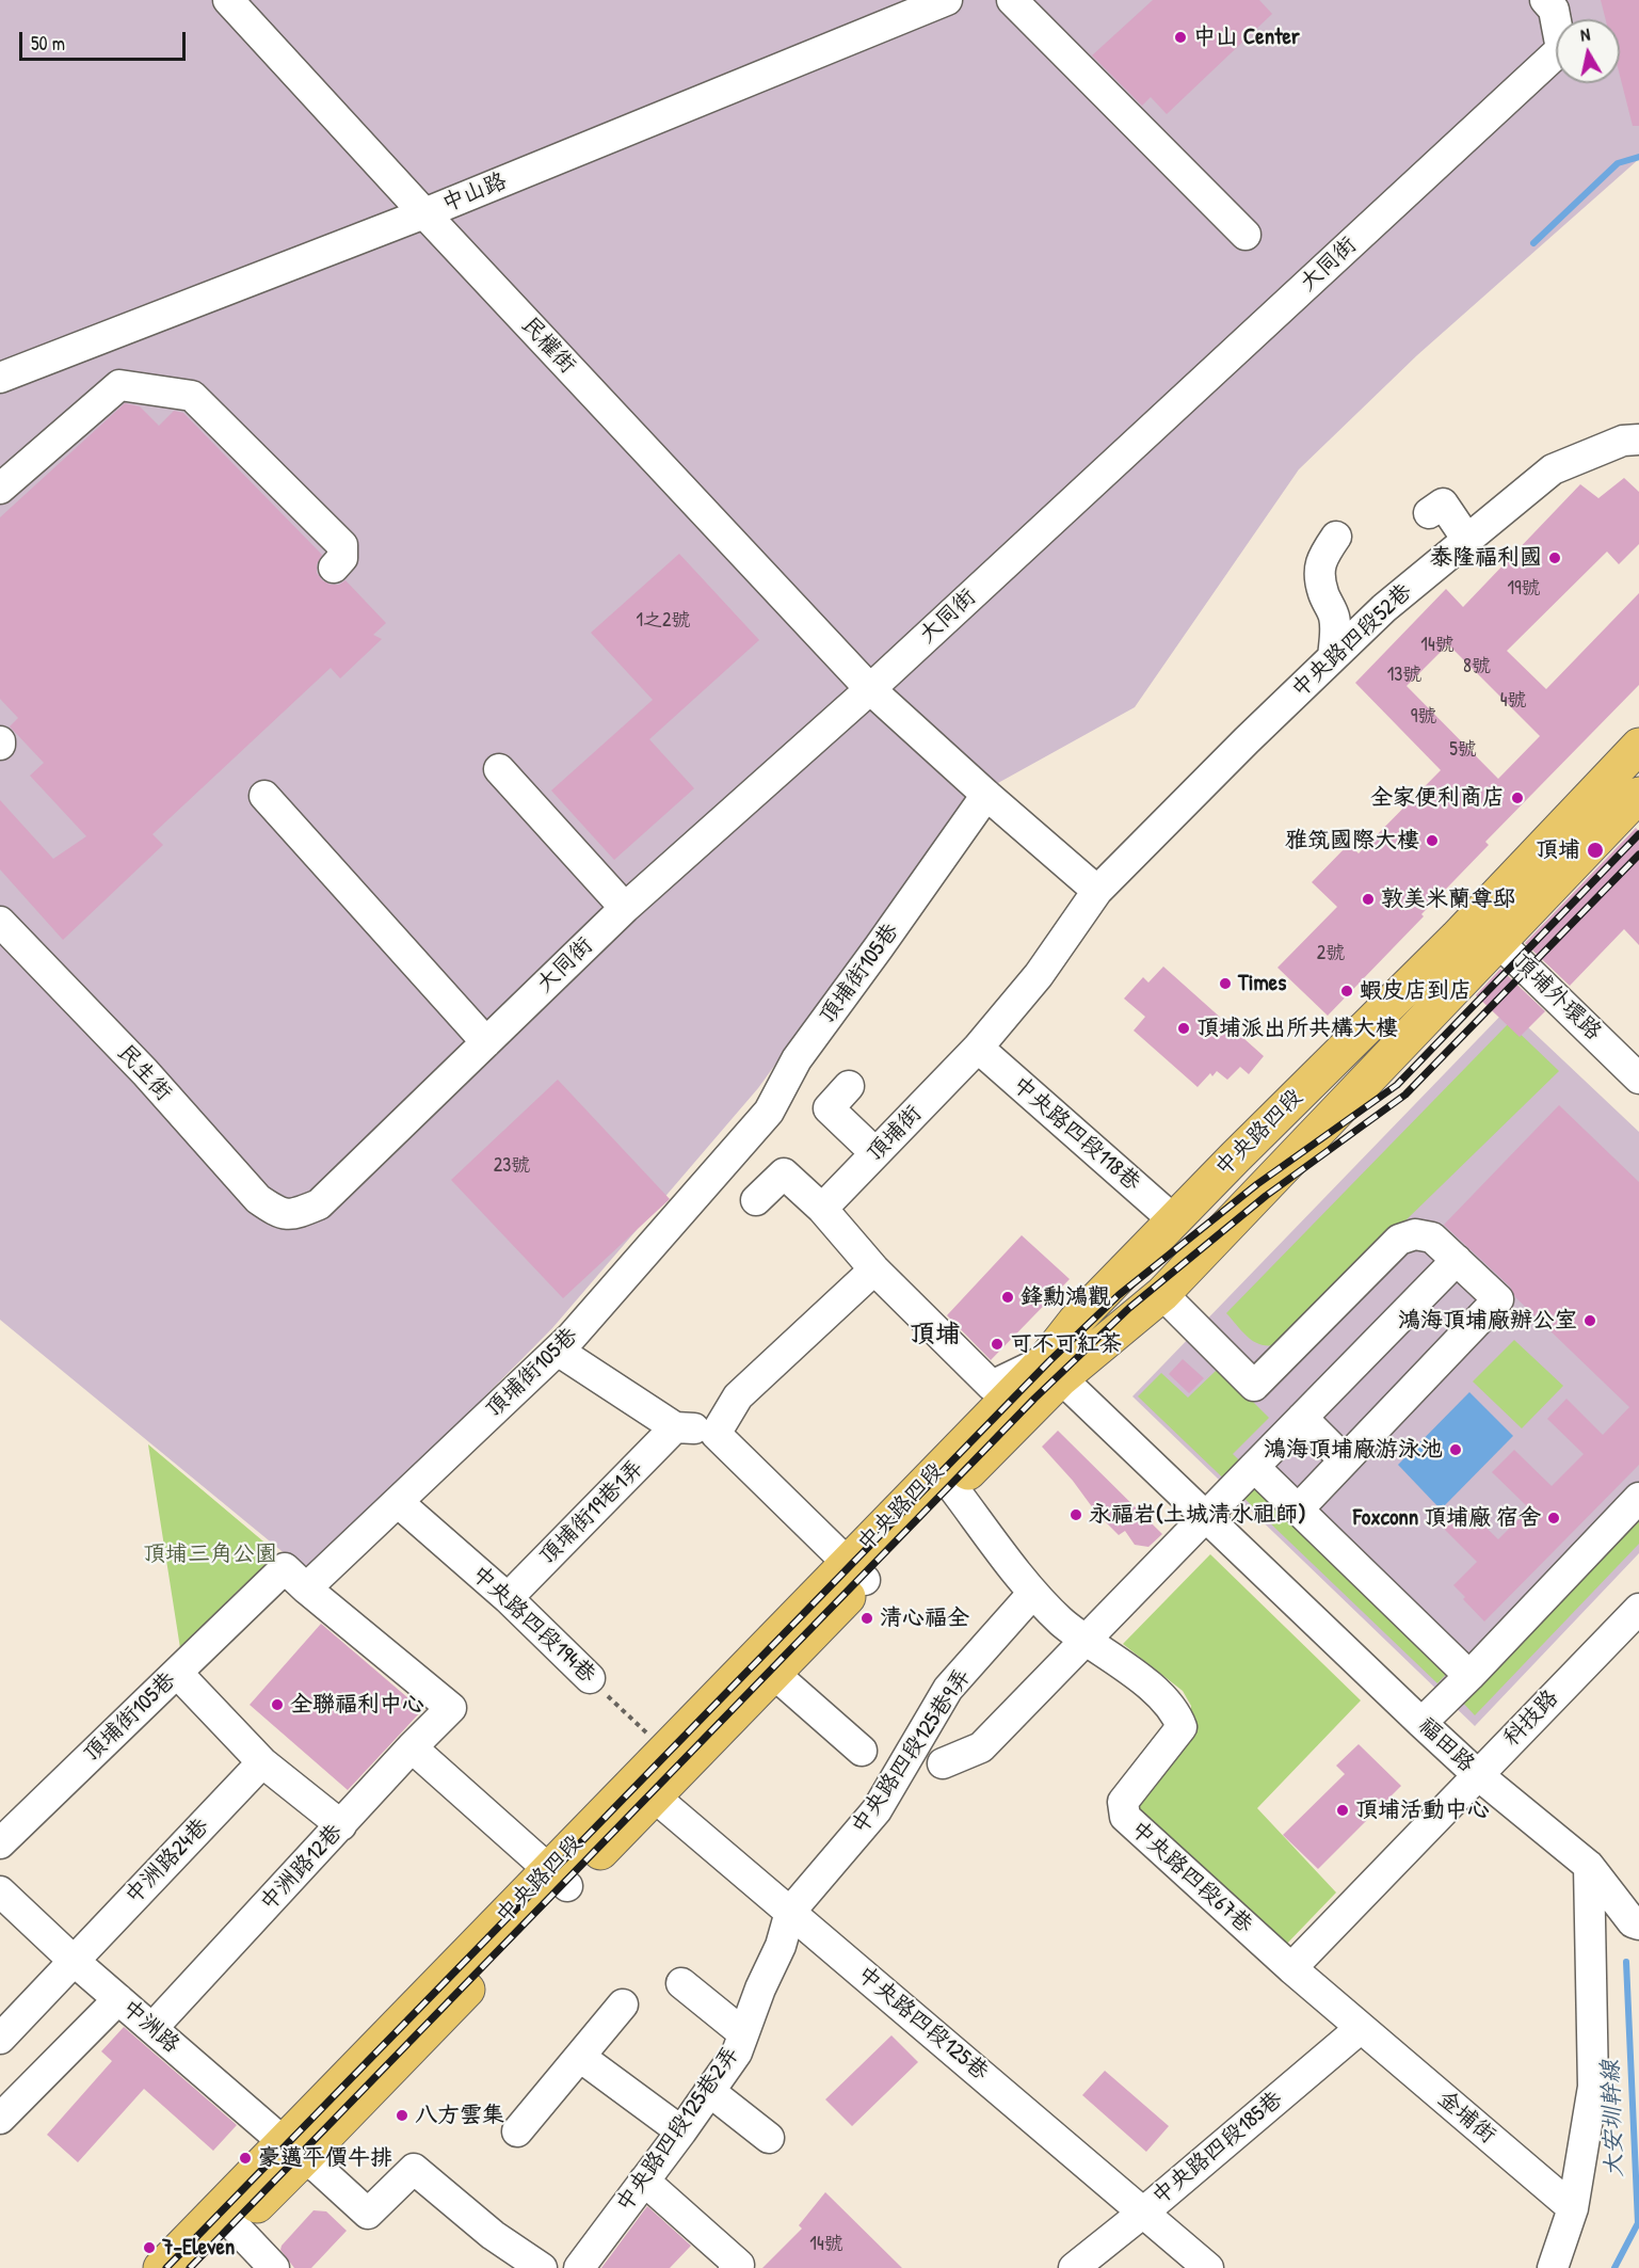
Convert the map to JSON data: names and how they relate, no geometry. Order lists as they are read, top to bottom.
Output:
{
  "streets": {
    "main road": ["中央路四段"],
    "street": [
      "中山路",
      "大同街",
      "民權街",
      "中央路四段52巷",
      "頂埔街105巷",
      "頂埔外環路",
      "民生街",
      "頂埔街",
      "中央路四段118巷",
      "頂埔街19巷1弄",
      "中央路四段194巷",
      "科技路",
      "福田路",
      "中央路四段125巷9弄",
      "中洲路24巷",
      "中洲路12巷",
      "中央路四段67巷",
      "中央路四段125巷",
      "中洲路",
      "金埔街",
      "中央路四段125巷2弄",
      "中央路四段185巷"
    ]
  },
  "crossings": [
    ["中山路", "民權街"],
    ["大同街", "民權街"],
    ["大同街", "民生街"],
    ["中央路四段52巷", "頂埔街"],
    ["頂埔街105巷", "中央路四段194巷"],
    ["頂埔街105巷", "中洲路12巷"],
    ["頂埔外環路", "中央路四段"],
    ["中央路四段", "中央路四段118巷"],
    ["中央路四段", "中央路四段194巷"],
    ["中央路四段", "福田路"],
    ["中央路四段", "中央路四段67巷"],
    ["中央路四段", "中央路四段125巷"],
    ["中央路四段", "中洲路"],
    ["頂埔街", "中央路四段118巷"],
    ["頂埔街19巷1弄", "中央路四段194巷"],
    ["科技路", "福田路"],
    ["科技路", "中央路四段67巷"],
    ["中央路四段125巷9弄", "中央路四段67巷"],
    ["中央路四段125巷9弄", "中央路四段125巷"],
    ["中央路四段125巷9弄", "中央路四段125巷2弄"],
    ["中洲路24巷", "中洲路"],
    ["中洲路12巷", "中洲路"],
    ["中央路四段67巷", "金埔街"],
    ["中央路四段67巷", "中央路四段185巷"],
    ["中央路四段125巷", "中央路四段125巷2弄"],
    ["中央路四段125巷", "中央路四段185巷"],
    ["金埔街", "中央路四段185巷"]
  ],
  "districts": ["頂埔"],
  "water": ["大安圳幹線"],
  "parks": ["頂埔三角公園"],
  "places": [
    "中山 Center",
    "泰隆福利國",
    "全家便利商店",
    "雅筑國際大樓",
    "頂埔",
    "敦美米蘭尊邸",
    "Times",
    "蝦皮店到店",
    "頂埔派出所共構大樓",
    "鋒勳鴻觀",
    "鴻海頂埔廠辦公室",
    "可不可紅茶",
    "鴻海頂埔廠游泳池",
    "永福岩(土城清水祖師)",
    "Foxconn 頂埔廠 宿舍",
    "清心福全",
    "全聯福利中心",
    "頂埔活動中心",
    "八方雲集",
    "豪邁平價牛排",
    "7-Eleven"
  ],
  "house_numbers": [
    "19號",
    "1之2號",
    "14號",
    "8號",
    "13號",
    "4號",
    "9號",
    "5號",
    "2號",
    "23號",
    "14號"
  ],
  "scale_bar": "50 m",
  "north": "top"
}
